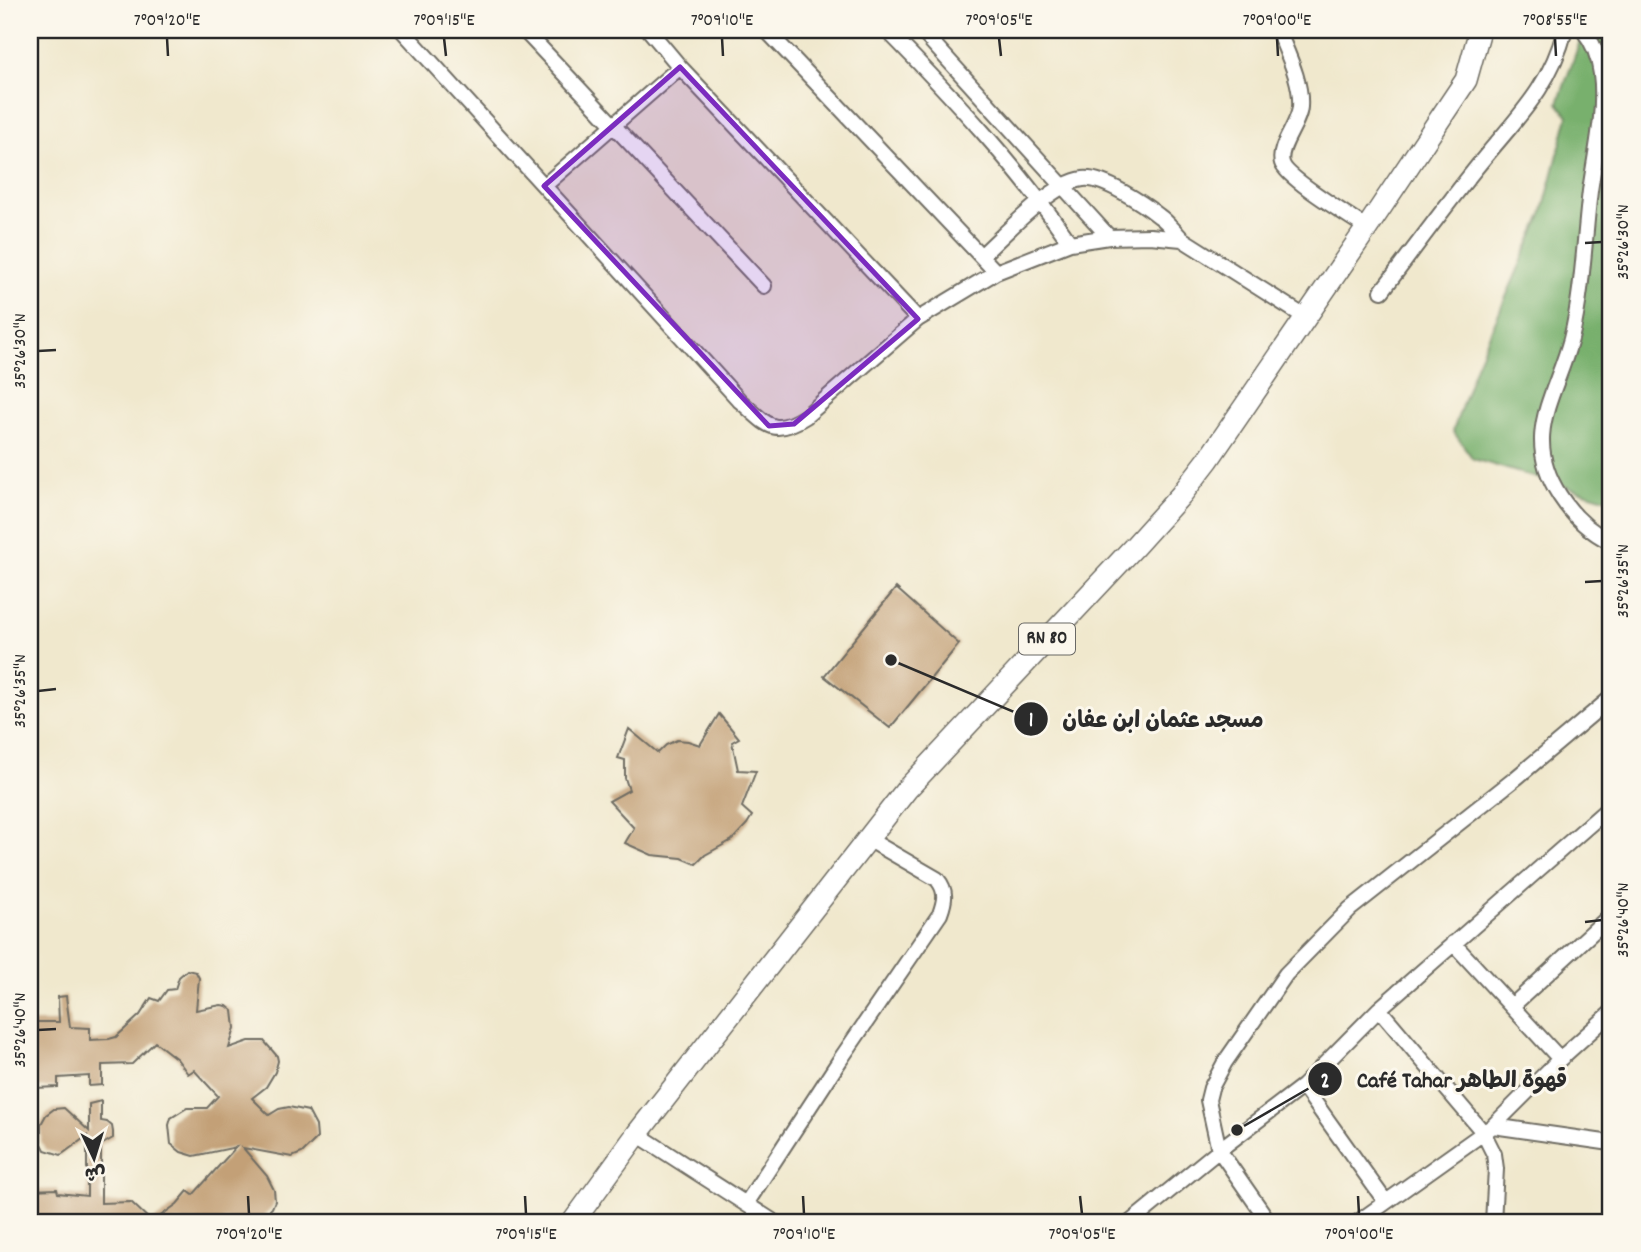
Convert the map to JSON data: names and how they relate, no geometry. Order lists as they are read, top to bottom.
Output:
{
  "streets": {
    "main road": ["RN 80"]
  },
  "places": ["مسجد عثمان ابن عفان", "Café Tahar قهوة الطاهر"],
  "north": "bottom",
  "coordinates": [
    "7°09'20\"E",
    "7°09'15\"E",
    "7°09'10\"E",
    "7°09'05\"E",
    "7°09'00\"E",
    "7°08'55\"E",
    "35°26'30\"N",
    "35°26'35\"N",
    "35°26'40\"N"
  ]
}
